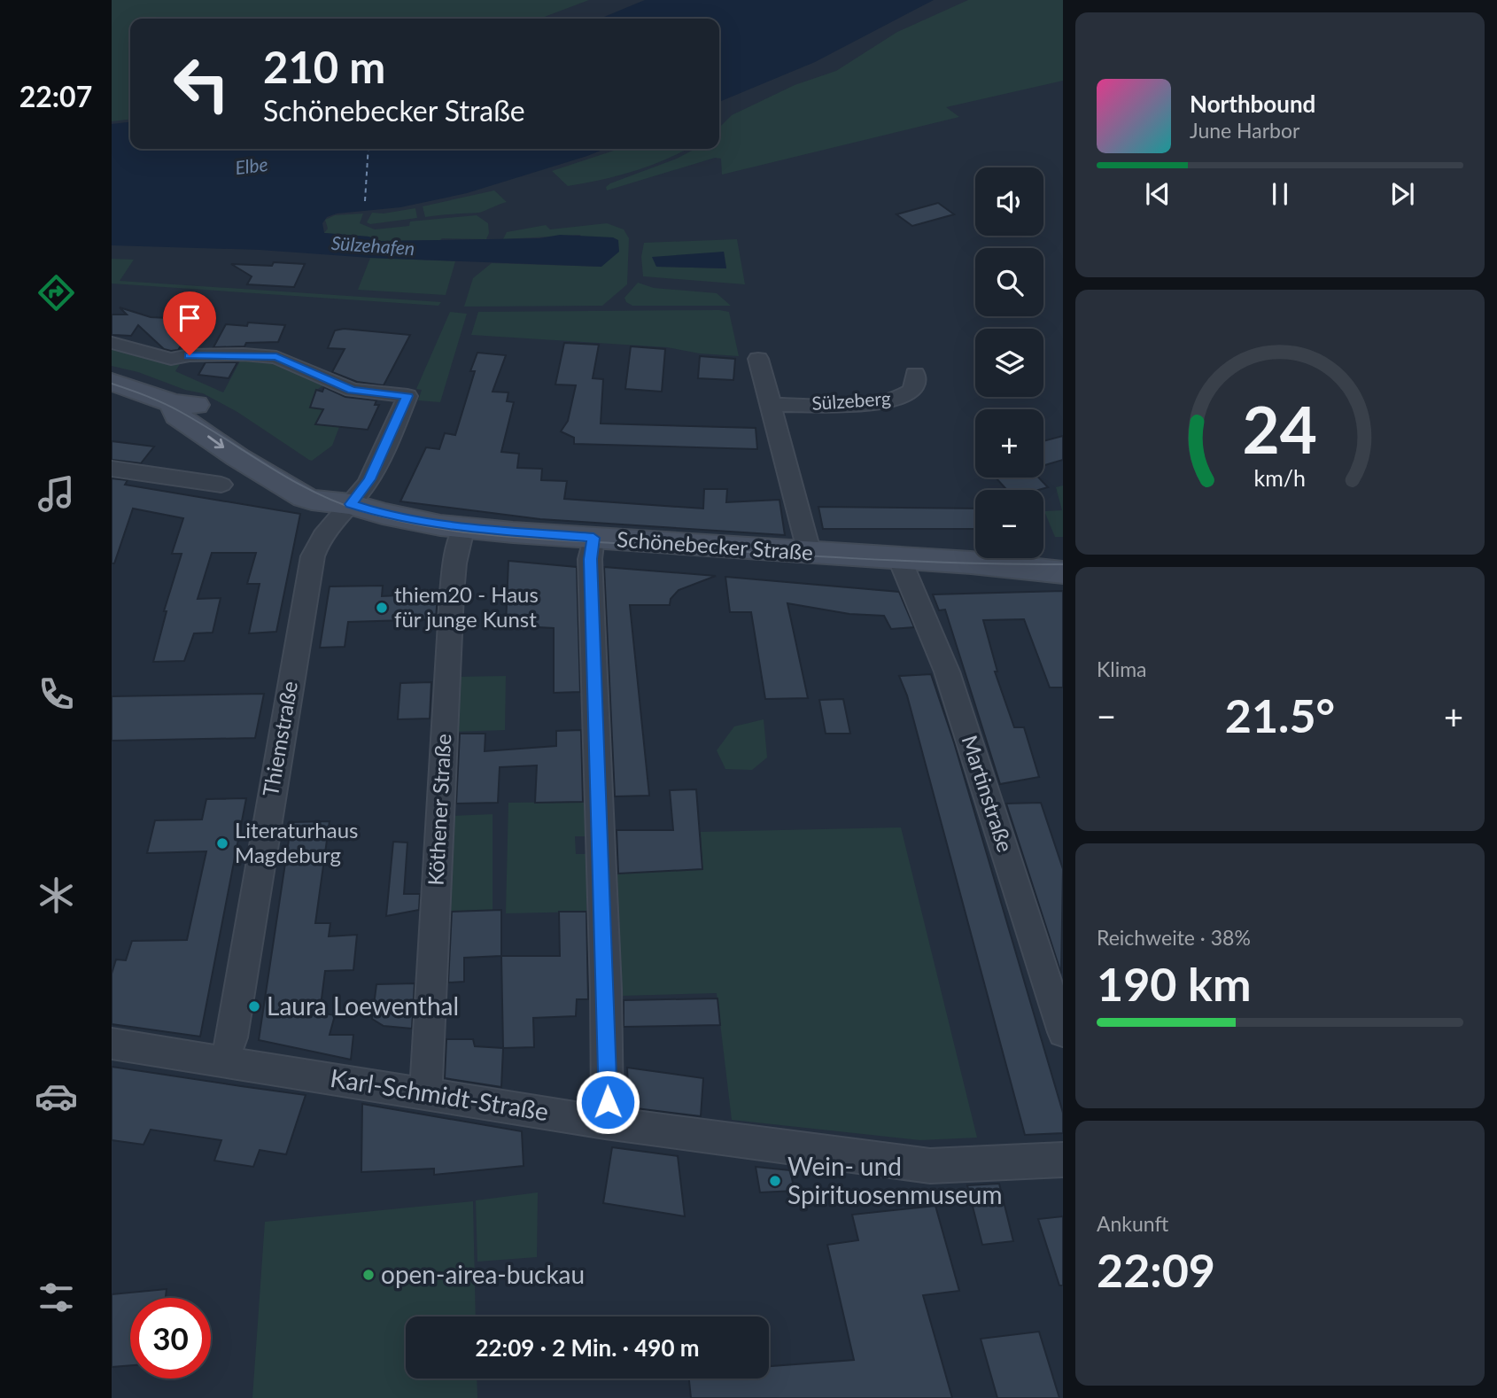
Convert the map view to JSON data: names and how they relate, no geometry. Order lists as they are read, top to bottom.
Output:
{
  "streets": {
    "main road": ["Schönebecker Straße"],
    "street": [
      "Sülzeberg",
      "Thiemstraße",
      "Martinstraße",
      "Köthener Straße",
      "Karl-Schmidt-Straße"
    ]
  },
  "crossings": [
    ["Schönebecker Straße", "Thiemstraße"],
    ["Schönebecker Straße", "Martinstraße"],
    ["Schönebecker Straße", "Köthener Straße"],
    ["Thiemstraße", "Karl-Schmidt-Straße"],
    ["Köthener Straße", "Karl-Schmidt-Straße"]
  ],
  "water": ["Elbe", "Sülzehafen"],
  "places": [
    "thiem20 - Haus für junge Kunst",
    "Literaturhaus Magdeburg",
    "Laura Loewenthal",
    "Wein- und Spirituosenmuseum",
    "open-airea-buckau"
  ],
  "page": {
    "tabs": "22:07",
    "turn": ["210 m", "Schönebecker Straße"],
    "song": ["Northbound", "June Harbor"],
    "map_buttons": ["+", "−"],
    "tile": [
      "Klima",
      ["Reichweite · 38%", "190 km"],
      ["Ankunft", "22:09"]
    ],
    "heat": ["−", "21.5°", "+"],
    "limit": "30",
    "trip": "22:09 · 2 Min. · 490 m",
    "gauge": ["24", "km/h"]
  }
}
